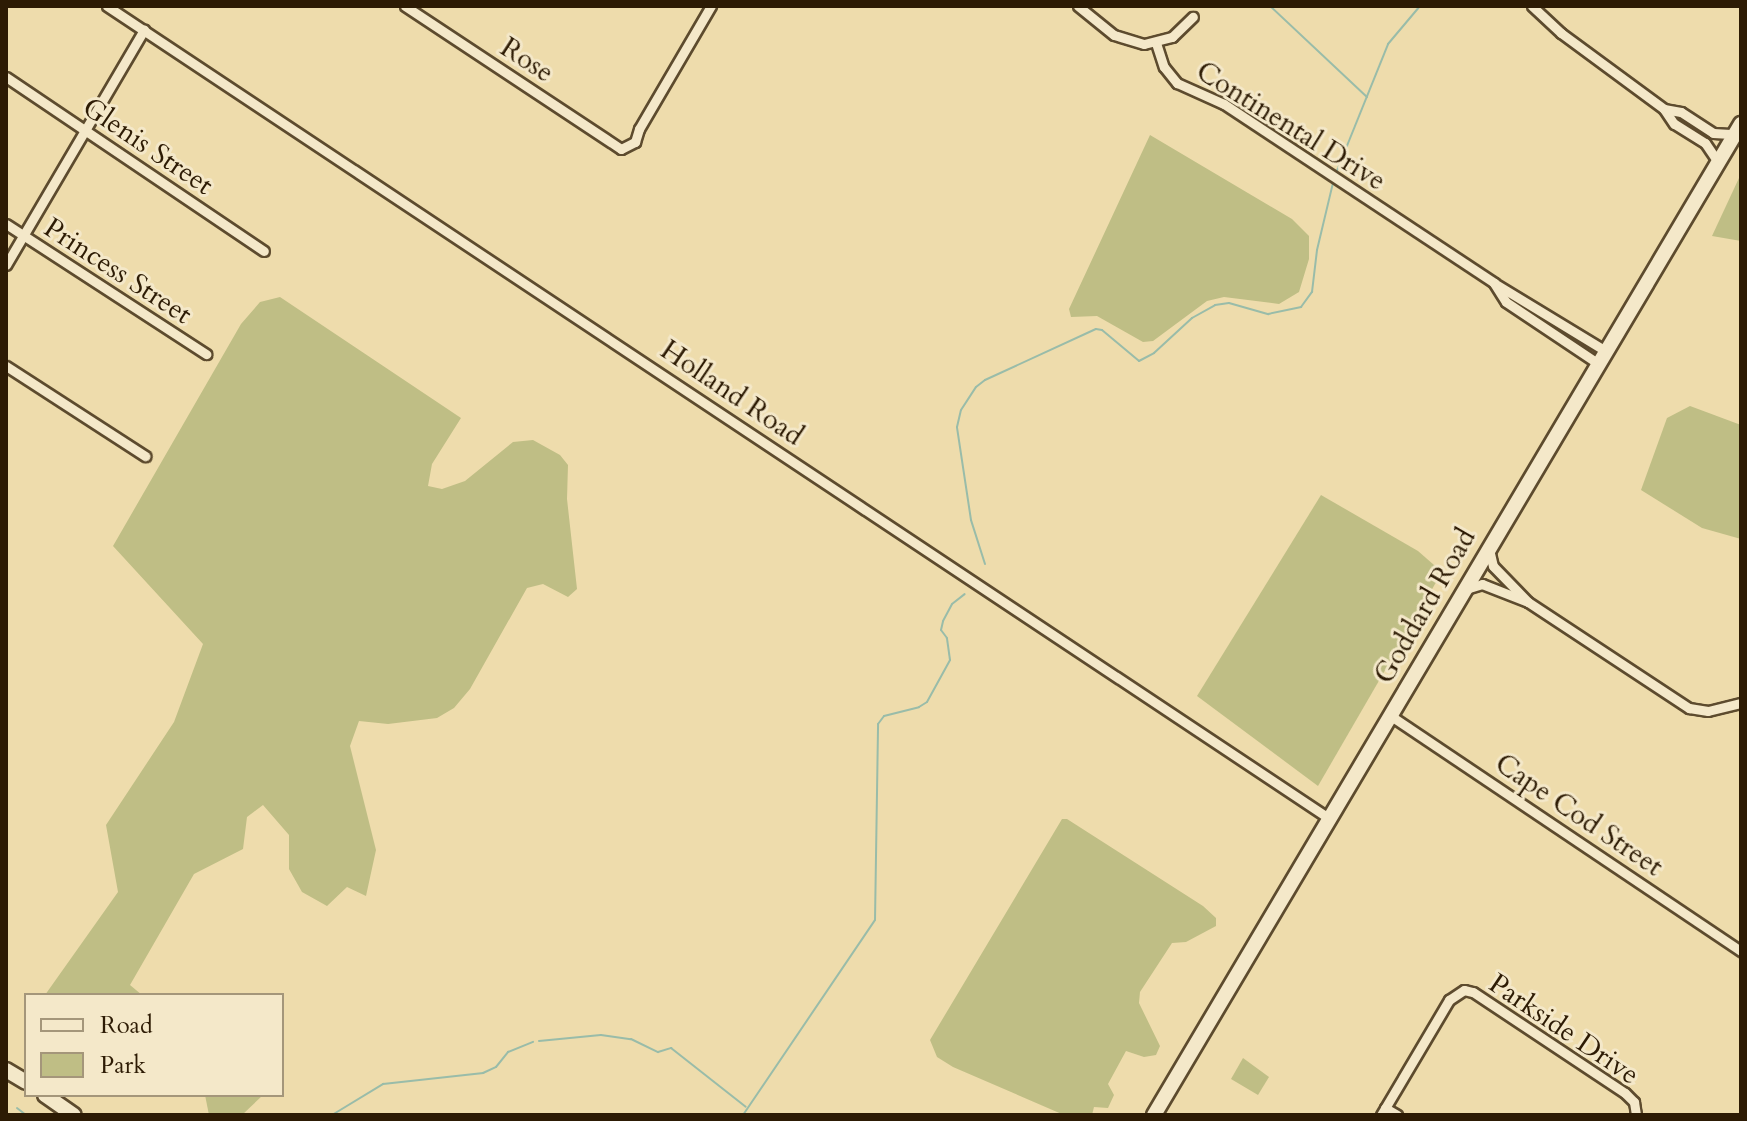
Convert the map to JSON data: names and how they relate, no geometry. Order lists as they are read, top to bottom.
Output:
{
  "streets": {
    "main road": ["Goddard Road"],
    "street": [
      "Rose",
      "Continental Drive",
      "Glenis Street",
      "Princess Street",
      "Holland Road",
      "Cape Cod Street",
      "Parkside Drive"
    ]
  },
  "crossings": [
    ["Continental Drive", "Goddard Road"],
    ["Holland Road", "Goddard Road"],
    ["Goddard Road", "Cape Cod Street"]
  ],
  "legend": ["Road", "Park"]
}
